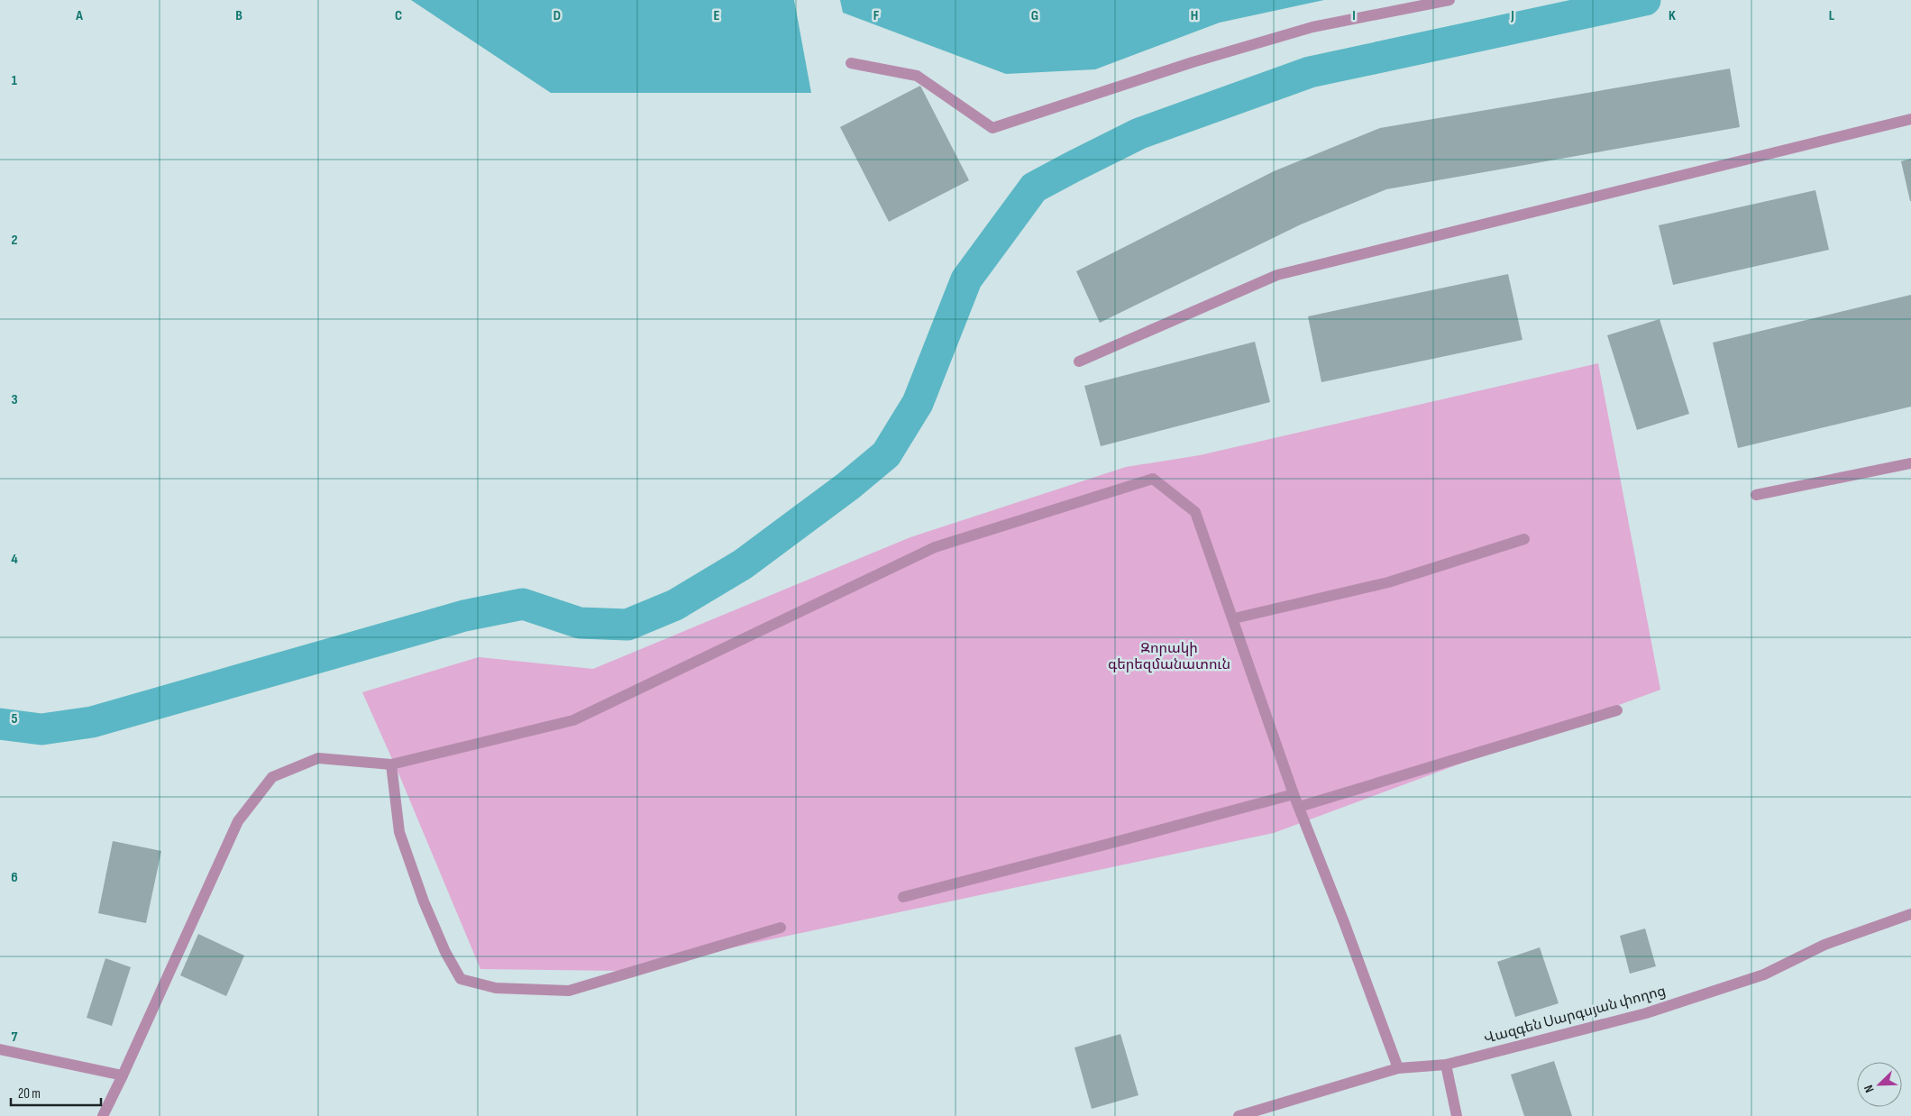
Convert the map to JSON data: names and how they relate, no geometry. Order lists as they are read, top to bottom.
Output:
{
  "streets": {
    "street": ["Վազգեն Սարգսյան փողոց"]
  },
  "parks": ["Զորակի գերեզմանատուն"],
  "scale_bar": "20 m",
  "north": "bottom left",
  "grid": {
    "columns": [
      "A",
      "B",
      "C",
      "D",
      "E",
      "F",
      "G",
      "H",
      "I",
      "J",
      "K",
      "L"
    ],
    "rows": [
      "1",
      "2",
      "3",
      "4",
      "5",
      "6",
      "7"
    ]
  }
}
